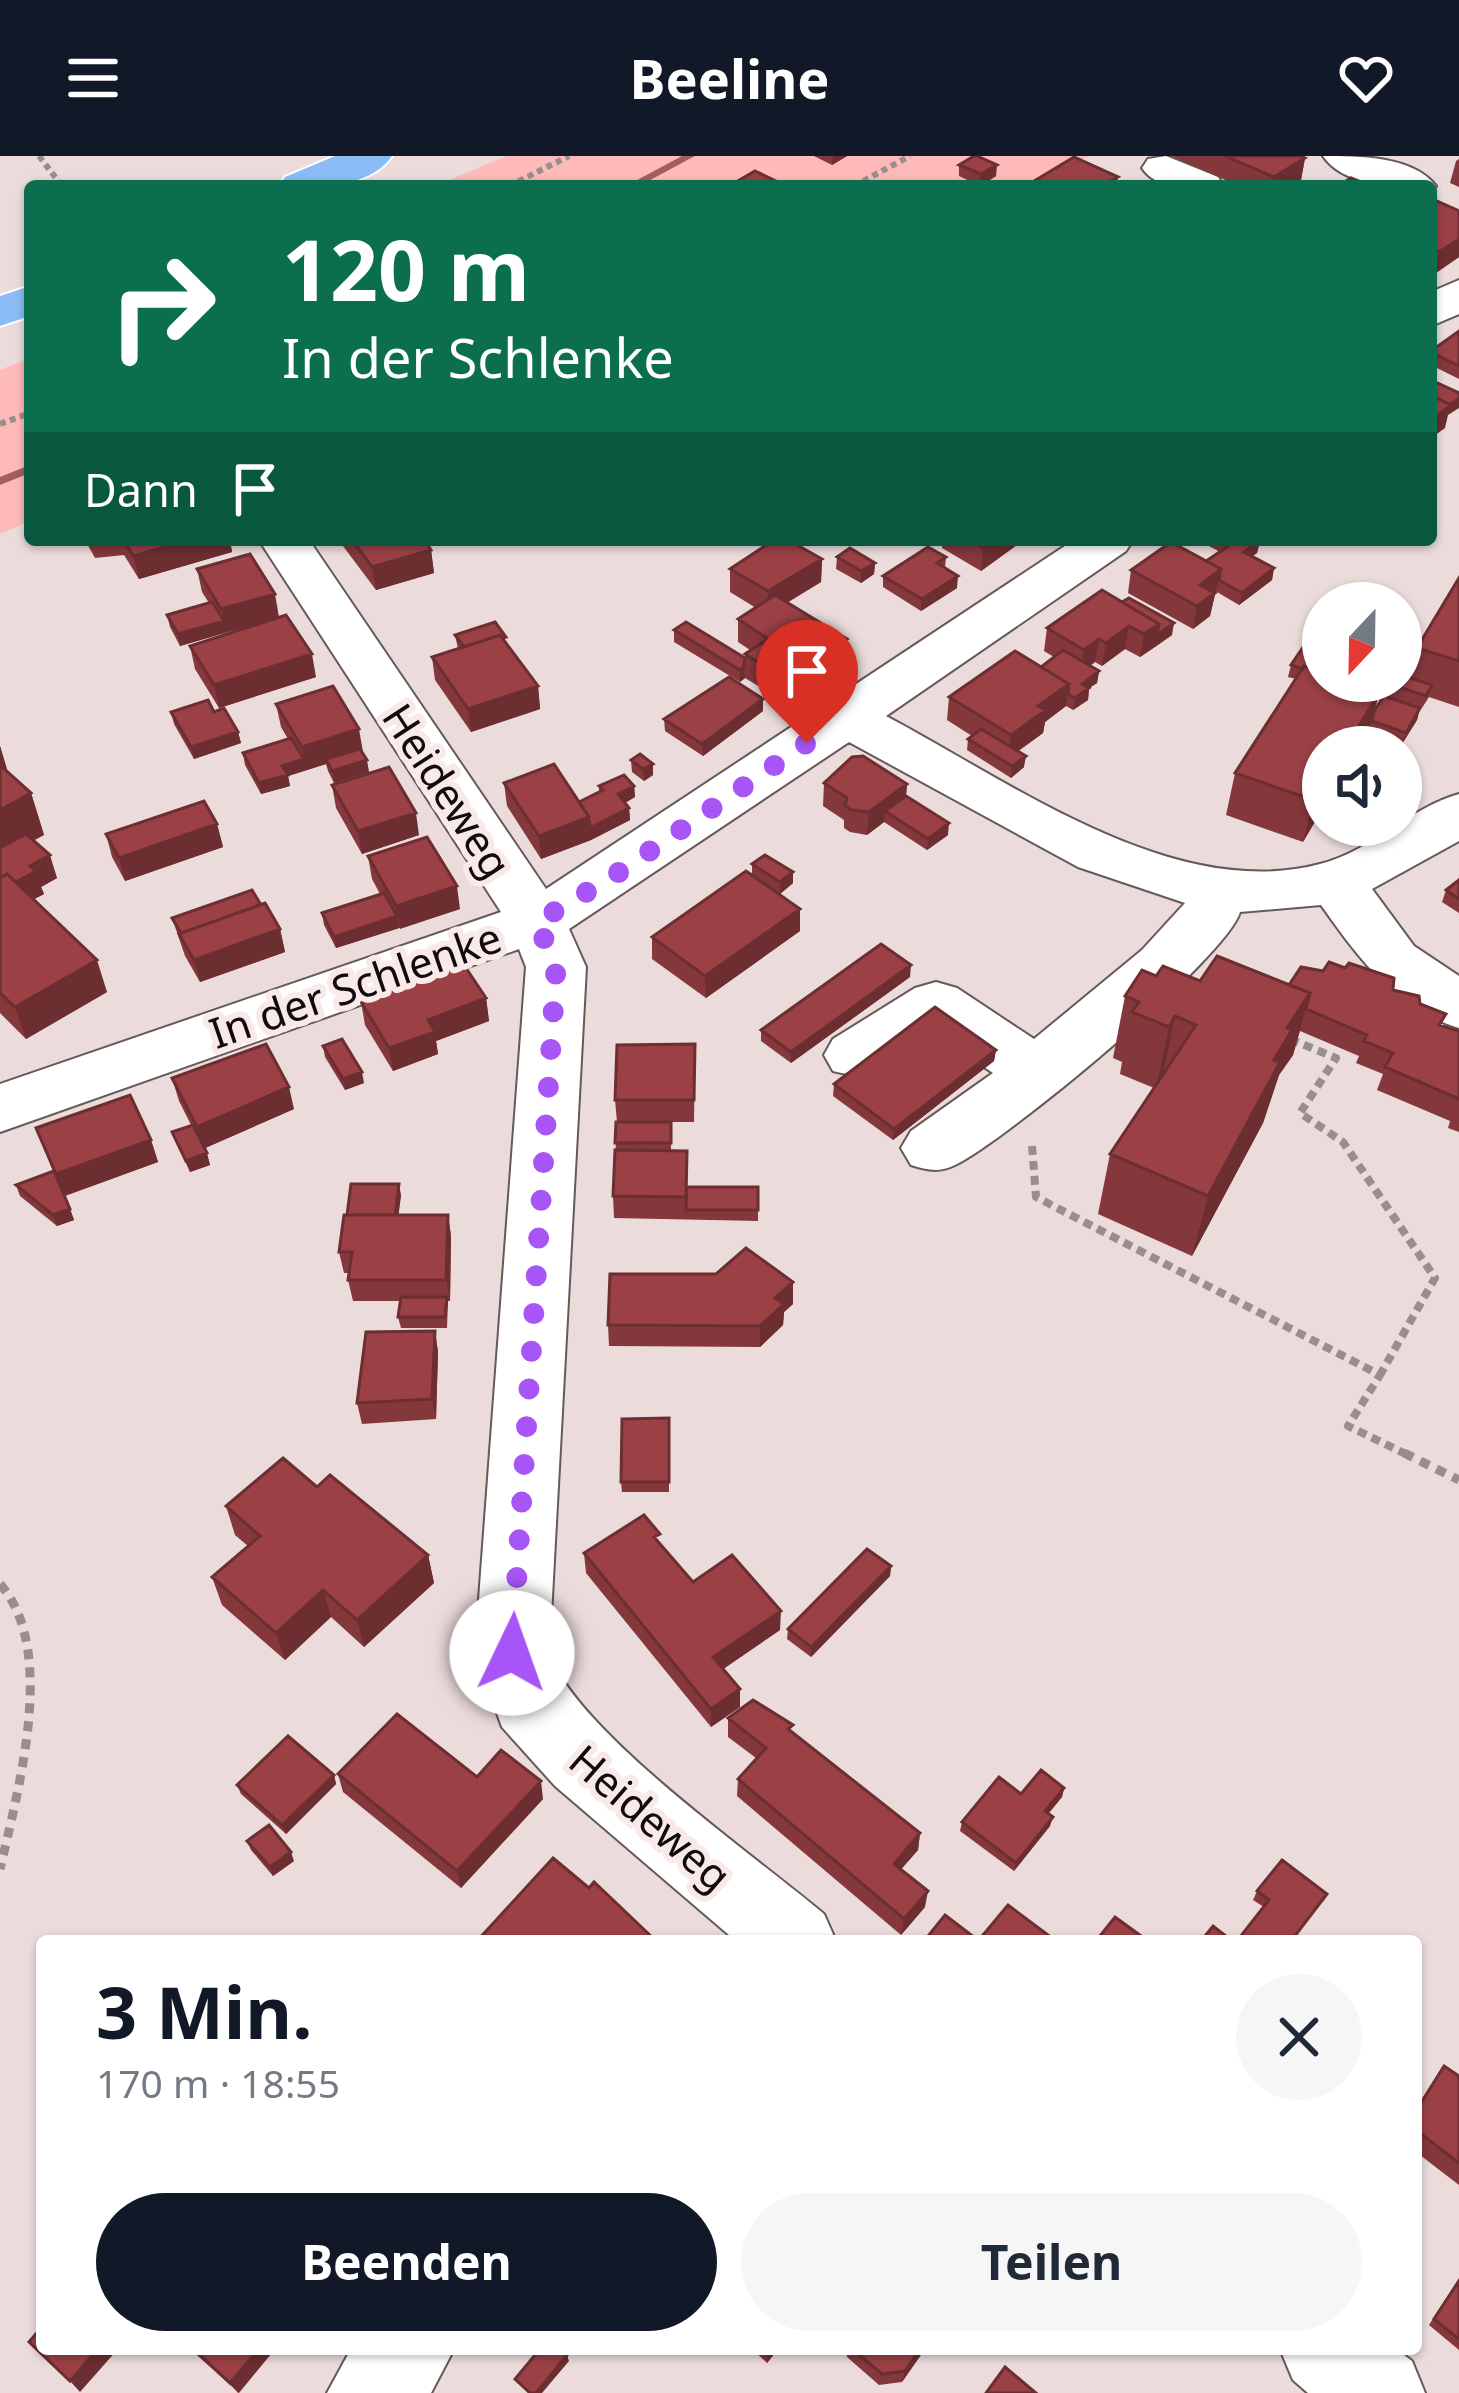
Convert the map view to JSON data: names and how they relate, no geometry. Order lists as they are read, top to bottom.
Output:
{
  "streets": {
    "street": ["Heideweg", "In der Schlenke"]
  },
  "crossings": [
    ["Heideweg", "In der Schlenke"]
  ],
  "north": "bottom",
  "page": {
    "header": "Beeline",
    "turn": ["120 m", "In der Schlenke"],
    "then": "Dann",
    "heading": ["3 Min.", "170 m · 18:55"],
    "buttons": ["Beenden", "Teilen"]
  }
}
